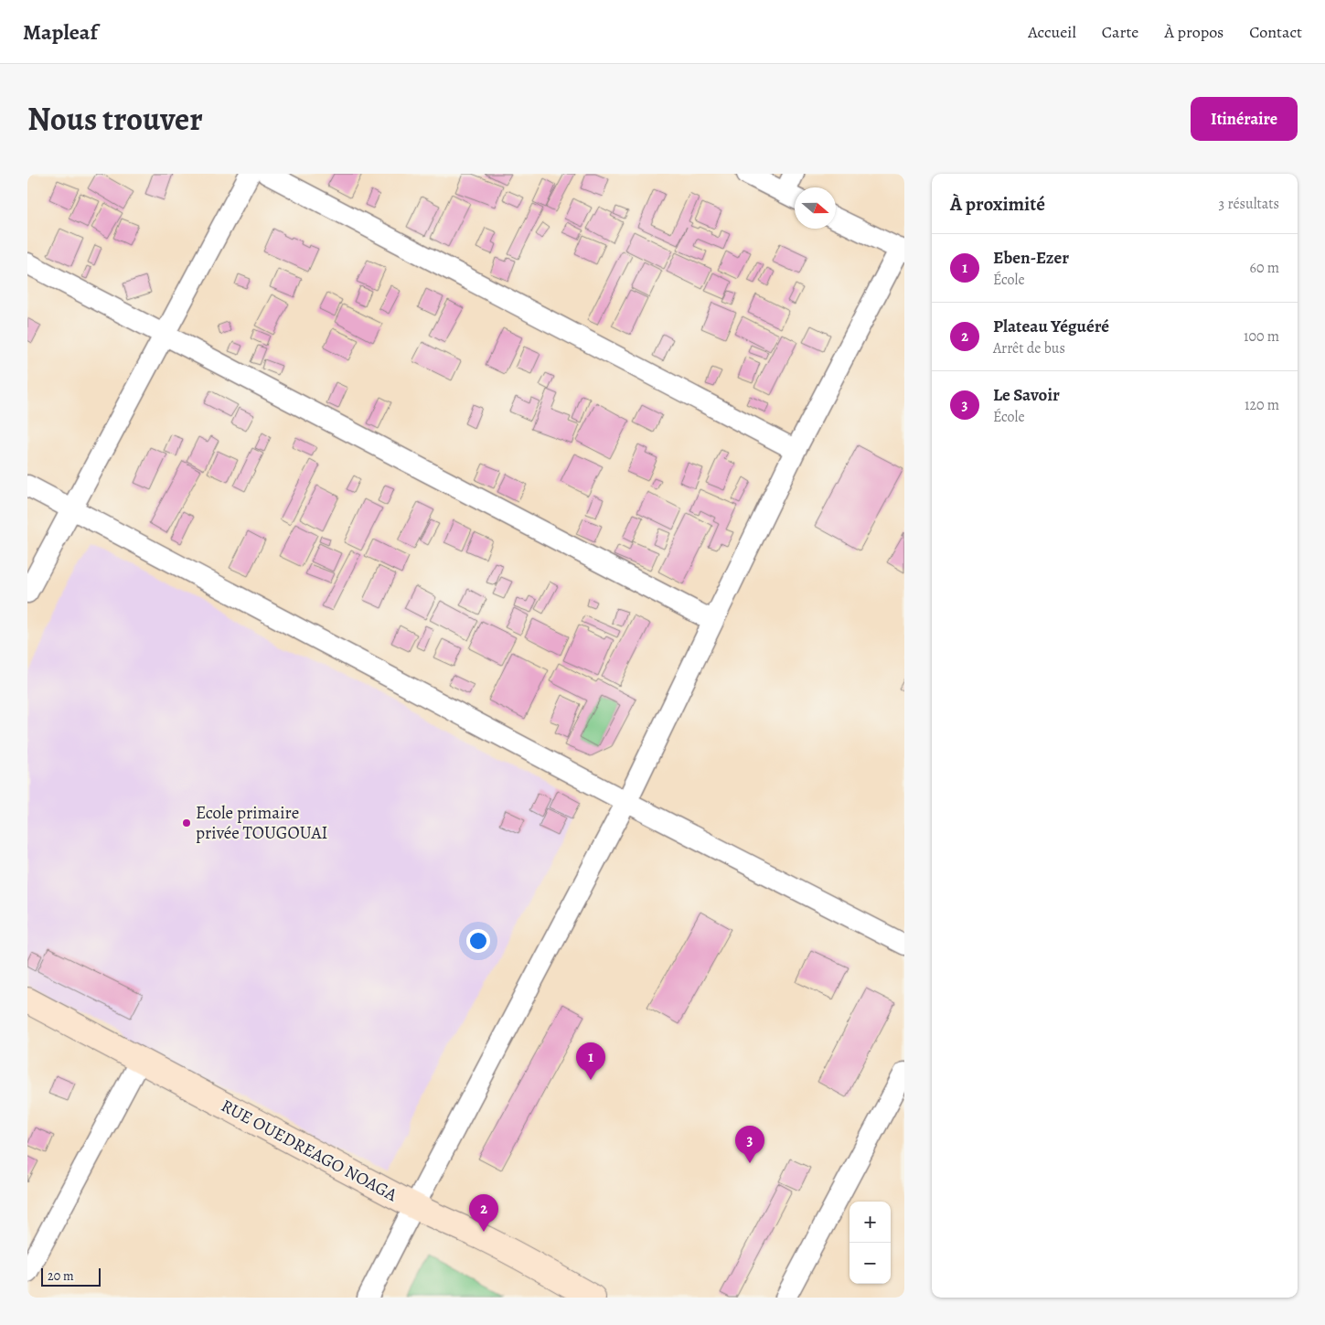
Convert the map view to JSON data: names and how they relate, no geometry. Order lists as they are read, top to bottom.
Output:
{
  "streets": {
    "street": ["RUE OUEDREAGO NOAGA"]
  },
  "places": ["Ecole primaire privée TOUGOUAI"],
  "scale_bar": "20 m",
  "north": "right",
  "page": {
    "header": "Mapleaf",
    "nav": [
      "Accueil",
      "Carte",
      "À propos",
      "Contact"
    ],
    "title": "Nous trouver",
    "buttons": "Itinéraire",
    "heading": ["À proximité", "3 résultats"],
    "list": [
      {
        "mark": "1",
        "name": "Eben-Ezer",
        "note": "École",
        "value": "60 m"
      },
      {
        "mark": "2",
        "name": "Plateau Yéguéré",
        "note": "Arrêt de bus",
        "value": "100 m"
      },
      {
        "mark": "3",
        "name": "Le Savoir",
        "note": "École",
        "value": "120 m"
      }
    ],
    "pins": ["1", "3", "2"],
    "map_buttons": ["+", "−"],
    "scale": "20 m"
  }
}
